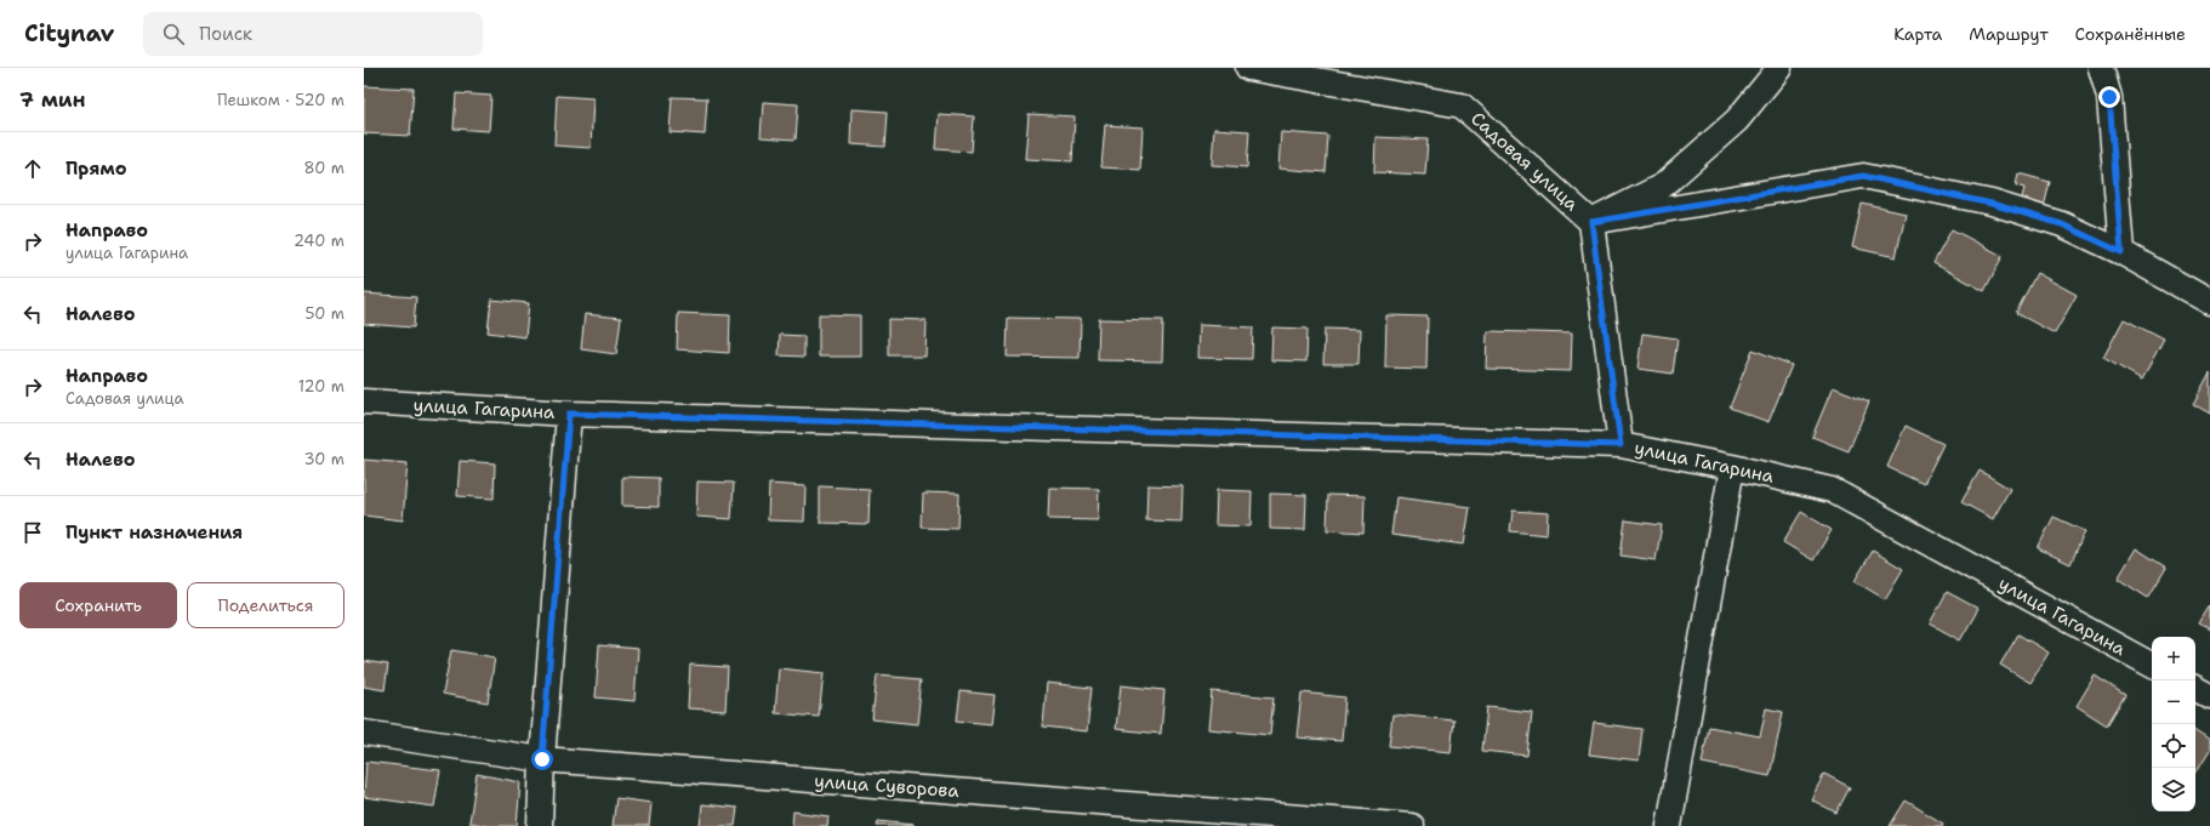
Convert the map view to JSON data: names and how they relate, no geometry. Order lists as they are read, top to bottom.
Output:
{
  "streets": {
    "street": ["Садовая улица", "улица Гагарина", "улица Суворова"]
  },
  "page": {
    "header": "Citynav",
    "search": "Поиск",
    "nav": ["Карта", "Маршрут", "Сохранённые"],
    "heading": ["7 мин", "Пешком · 520 m"],
    "list": [
      ["Прямо", "80 m"],
      ["Направо", "улица Гагарина", "240 m"],
      ["Налево", "50 m"],
      ["Направо", "Садовая улица", "120 m"],
      ["Налево", "30 m"],
      "Пункт назначения"
    ],
    "buttons": ["Сохранить", "Поделиться"],
    "map_buttons": ["+", "−"]
  }
}
